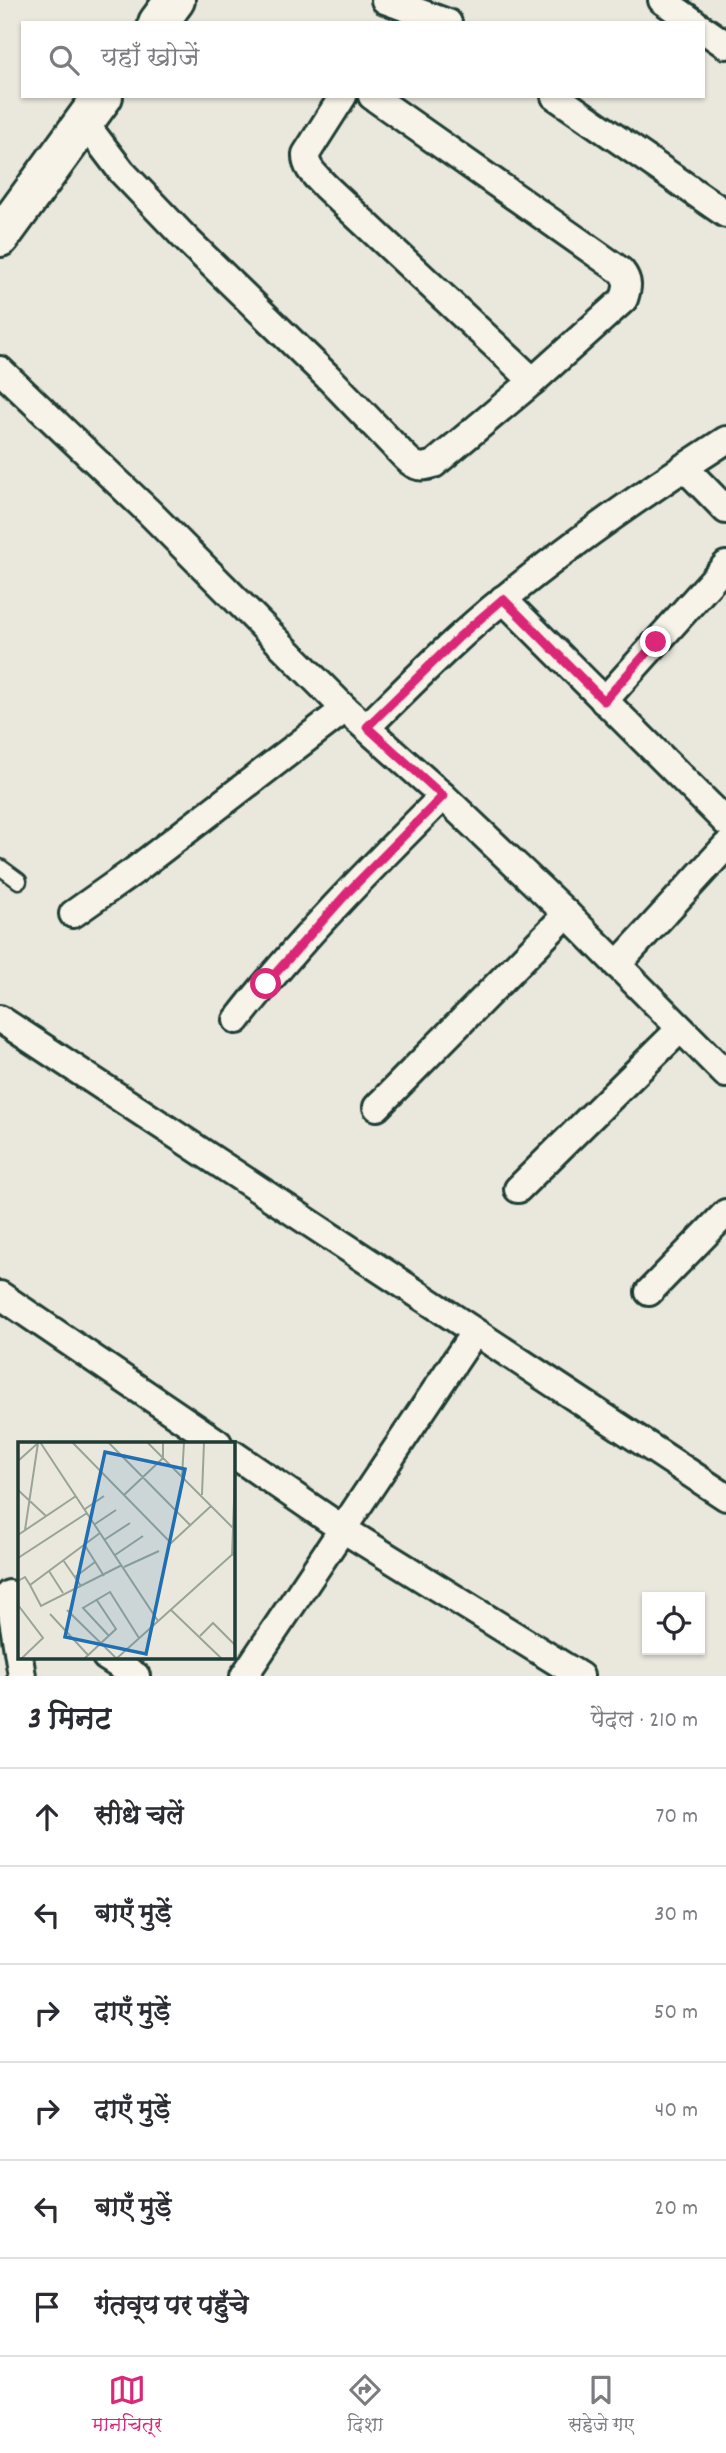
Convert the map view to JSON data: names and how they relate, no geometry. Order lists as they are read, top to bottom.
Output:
{
  "page": {
    "search": "यहाँ खोजें",
    "heading": ["3 मिनट", "पैदल · 210 m"],
    "list": [
      ["सीधे चलें", "70 m"],
      ["बाएँ मुड़ें", "30 m"],
      ["दाएँ मुड़ें", "50 m"],
      ["दाएँ मुड़ें", "40 m"],
      ["बाएँ मुड़ें", "20 m"],
      "गंतव्य पर पहुँचे"
    ],
    "nav": ["मानचित्र", "दिशा", "सहेजे गए"]
  }
}
